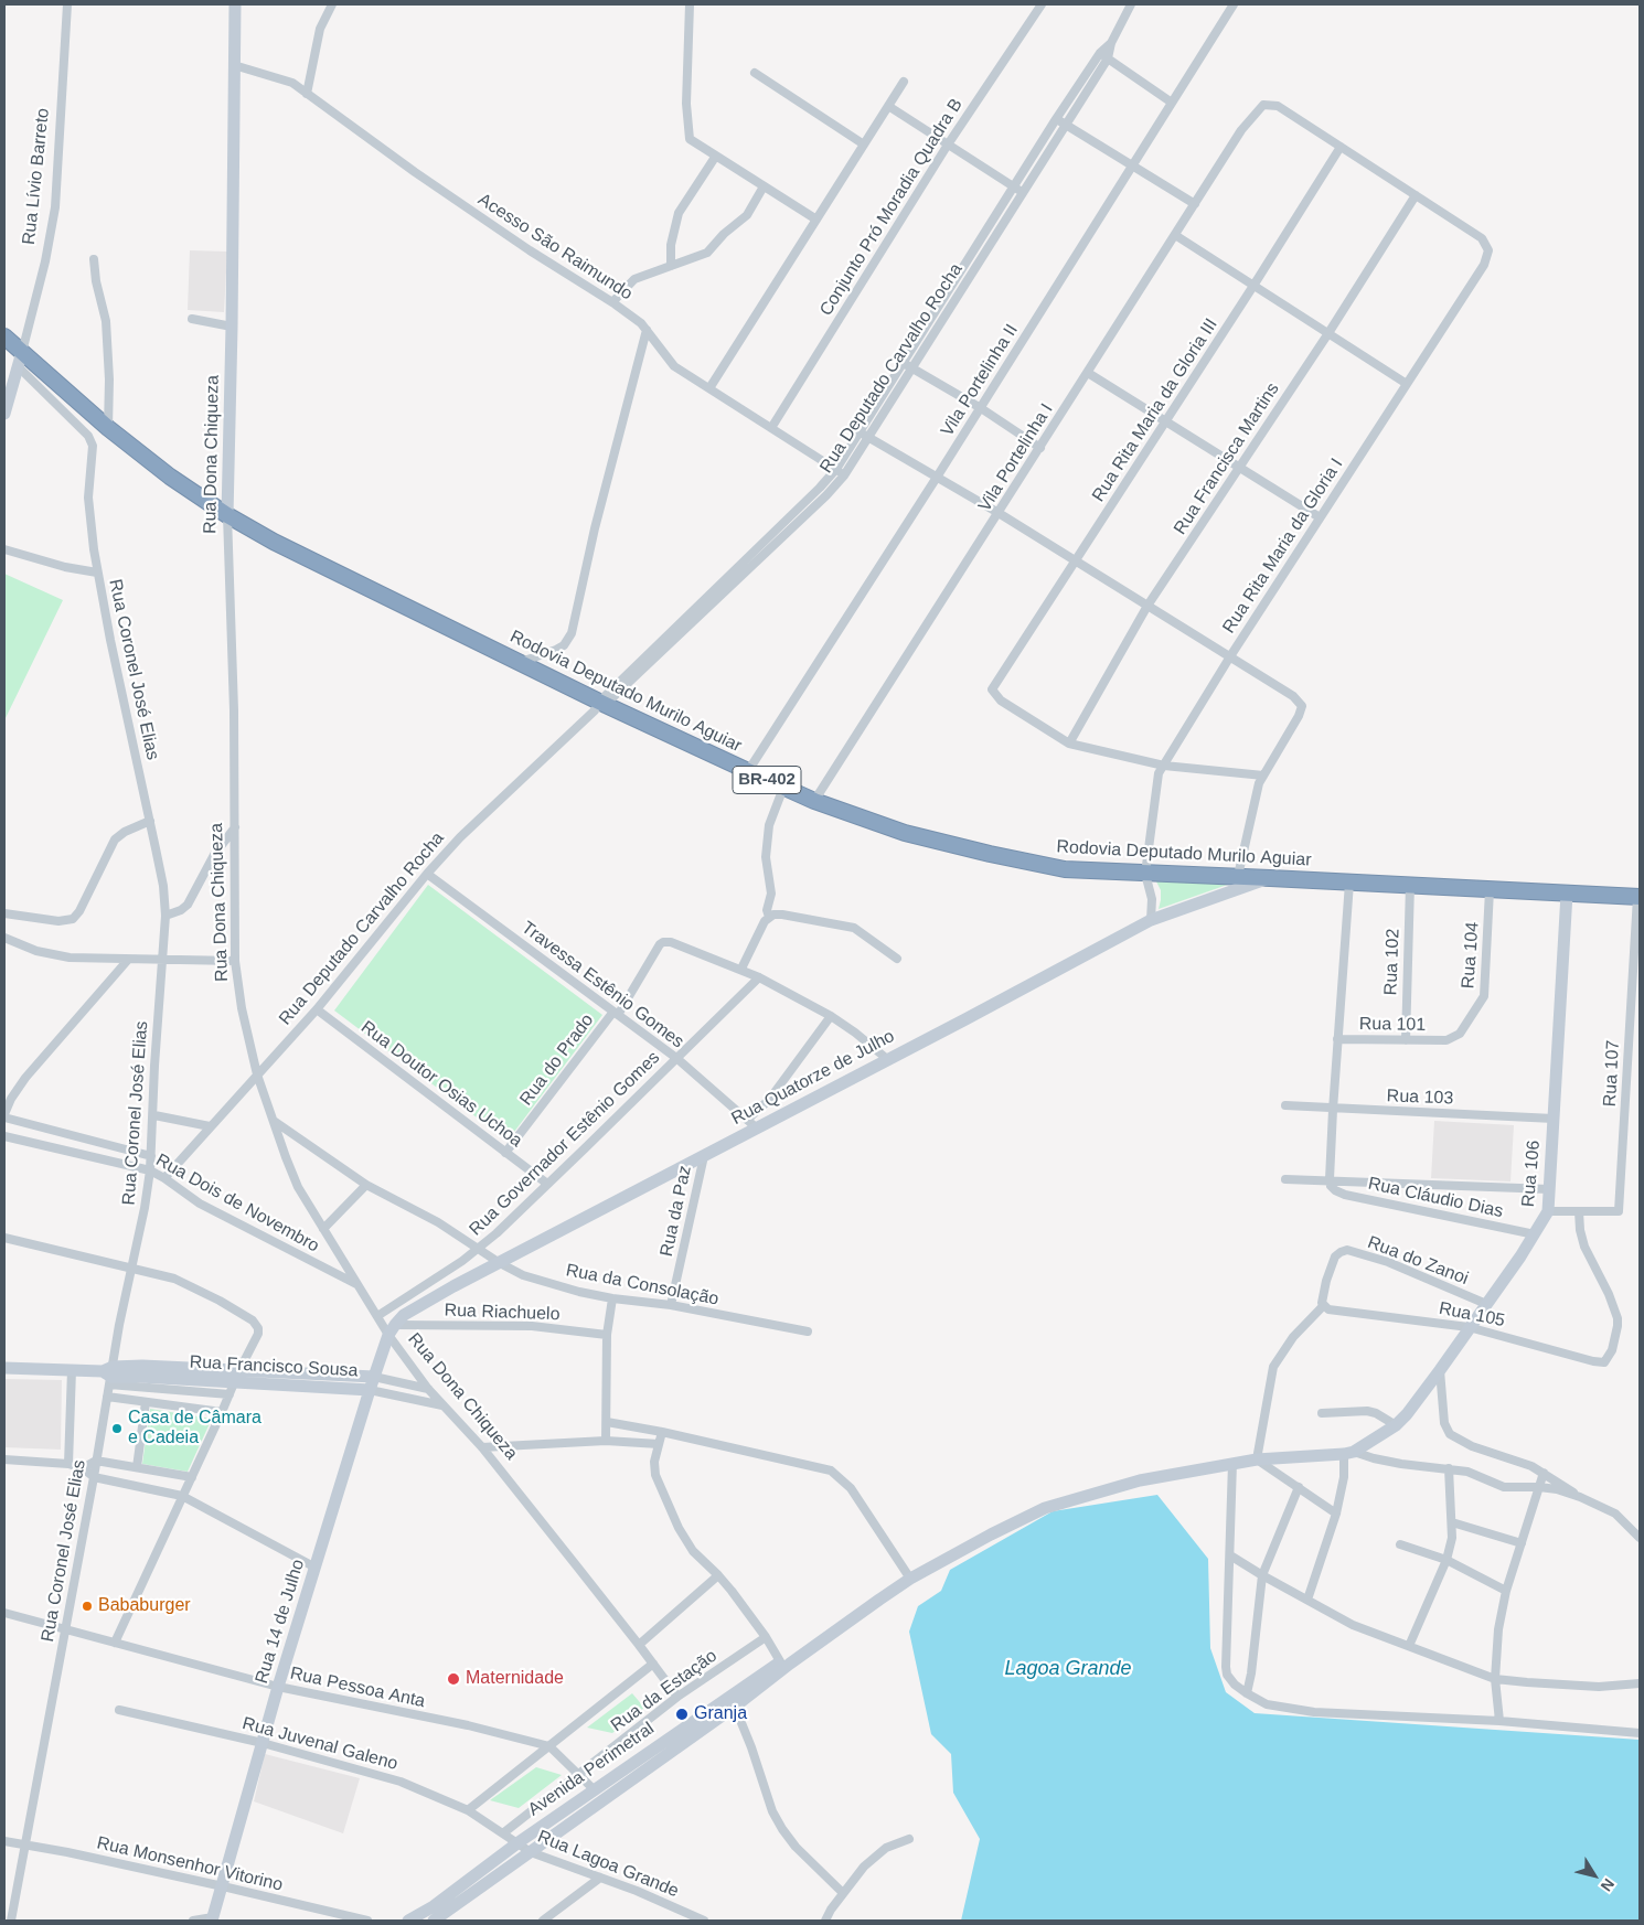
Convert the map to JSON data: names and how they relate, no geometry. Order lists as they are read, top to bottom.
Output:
{
  "streets": {
    "highway": ["Rodovia Deputado Murilo Aguiar", "BR-402"],
    "street": [
      "Rua Lívio Barreto",
      "Conjunto Pró Moradia Quadra B",
      "Acesso São Raimundo",
      "Rua Deputado Carvalho Rocha",
      "Vila Portelinha II",
      "Rua Rita Maria da Gloria III",
      "Rua Dona Chiqueza",
      "Vila Portelinha I",
      "Rua Francisca Martins",
      "Rua Rita Maria da Gloria I",
      "Rua Coronel José Elias",
      "Rua 104",
      "Rua 102",
      "Travessa Estênio Gomes",
      "Rua 101",
      "Rua do Prado",
      "Rua 107",
      "Rua Quatorze de Julho",
      "Rua Doutor Osias Uchoa",
      "Rua 103",
      "Rua Governador Estênio Gomes",
      "Rua 106",
      "Rua Cláudio Dias",
      "Rua Dois de Novembro",
      "Rua da Paz",
      "Rua do Zanoi",
      "Rua da Consolação",
      "Rua Riachuelo",
      "Rua 105",
      "Rua Francisco Sousa",
      "Rua 14 de Julho",
      "Rua Pessoa Anta",
      "Rua da Estação",
      "Rua Juvenal Galeno",
      "Avenida Perimetral",
      "Rua Monsenhor Vitorino",
      "Rua Lagoa Grande"
    ]
  },
  "crossings": [
    ["Rua Lívio Barreto", "Rua Coronel José Elias"],
    ["Rua Lívio Barreto", "Rodovia Deputado Murilo Aguiar"],
    ["Conjunto Pró Moradia Quadra B", "Acesso São Raimundo"],
    ["Acesso São Raimundo", "Rua Deputado Carvalho Rocha"],
    ["Acesso São Raimundo", "Rua Dona Chiqueza"],
    ["Rua Deputado Carvalho Rocha", "Rua Dona Chiqueza"],
    ["Rua Deputado Carvalho Rocha", "Rodovia Deputado Murilo Aguiar"],
    ["Rua Deputado Carvalho Rocha", "Travessa Estênio Gomes"],
    ["Rua Deputado Carvalho Rocha", "Rua Doutor Osias Uchoa"],
    ["Rua Deputado Carvalho Rocha", "Rua Dois de Novembro"],
    ["Vila Portelinha II", "Rodovia Deputado Murilo Aguiar"],
    ["Rua Rita Maria da Gloria III", "Vila Portelinha I"],
    ["Rua Rita Maria da Gloria III", "Rua Francisca Martins"],
    ["Rua Dona Chiqueza", "Rodovia Deputado Murilo Aguiar"],
    ["Rua Dona Chiqueza", "Rua Quatorze de Julho"],
    ["Rua Dona Chiqueza", "Rua Governador Estênio Gomes"],
    ["Rua Dona Chiqueza", "Rua Dois de Novembro"],
    ["Rua Dona Chiqueza", "Rua da Consolação"],
    ["Rua Dona Chiqueza", "Rua Riachuelo"],
    ["Rua Dona Chiqueza", "Rua Francisco Sousa"],
    ["Rua Dona Chiqueza", "Rua 14 de Julho"],
    ["Rua Dona Chiqueza", "Rua da Estação"],
    ["Vila Portelinha I", "Rodovia Deputado Murilo Aguiar"],
    ["Rua Francisca Martins", "Rua Rita Maria da Gloria I"],
    ["Rua Rita Maria da Gloria I", "Rodovia Deputado Murilo Aguiar"],
    ["Rua Coronel José Elias", "Rodovia Deputado Murilo Aguiar"],
    ["Rua Coronel José Elias", "Rua Dois de Novembro"],
    ["Rua Coronel José Elias", "Rua Francisco Sousa"],
    ["Rua Coronel José Elias", "Rua Pessoa Anta"],
    ["Rua Coronel José Elias", "Rua Monsenhor Vitorino"],
    ["Rodovia Deputado Murilo Aguiar", "Rua 104"],
    ["Rodovia Deputado Murilo Aguiar", "Rua 102"],
    ["Rodovia Deputado Murilo Aguiar", "Rua 107"],
    ["Rodovia Deputado Murilo Aguiar", "Rua Quatorze de Julho"],
    ["Rodovia Deputado Murilo Aguiar", "Rua 106"],
    ["Rua 104", "Rua 101"],
    ["Rua 102", "Rua 101"],
    ["Travessa Estênio Gomes", "Rua do Prado"],
    ["Travessa Estênio Gomes", "Rua Quatorze de Julho"],
    ["Travessa Estênio Gomes", "Rua Governador Estênio Gomes"],
    ["Rua do Prado", "Rua Doutor Osias Uchoa"],
    ["Rua 107", "Rua 106"],
    ["Rua 107", "Rua 105"],
    ["Rua Quatorze de Julho", "Rua da Paz"],
    ["Rua Quatorze de Julho", "Rua da Consolação"],
    ["Rua Quatorze de Julho", "Rua Riachuelo"],
    ["Rua Quatorze de Julho", "Rua 14 de Julho"],
    ["Rua Doutor Osias Uchoa", "Rua Governador Estênio Gomes"],
    ["Rua 103", "Rua 106"],
    ["Rua Governador Estênio Gomes", "Rua da Consolação"],
    ["Rua 106", "Rua Cláudio Dias"],
    ["Rua 106", "Rua do Zanoi"],
    ["Rua 106", "Rua 105"],
    ["Rua da Paz", "Rua da Consolação"],
    ["Rua do Zanoi", "Rua 105"],
    ["Rua Riachuelo", "Rua 14 de Julho"],
    ["Rua Francisco Sousa", "Rua 14 de Julho"],
    ["Rua 14 de Julho", "Rua Pessoa Anta"],
    ["Rua 14 de Julho", "Rua Juvenal Galeno"],
    ["Rua 14 de Julho", "Rua Monsenhor Vitorino"],
    ["Rua da Estação", "Rua Juvenal Galeno"],
    ["Rua da Estação", "Rua Lagoa Grande"],
    ["Rua Juvenal Galeno", "Rua Lagoa Grande"],
    ["Avenida Perimetral", "Rua Lagoa Grande"]
  ],
  "water": ["Lagoa Grande"],
  "places": [
    "Casa de Câmara e Cadeia",
    "Bababurger",
    "Maternidade",
    "Granja"
  ],
  "north": "bottom right"
}
